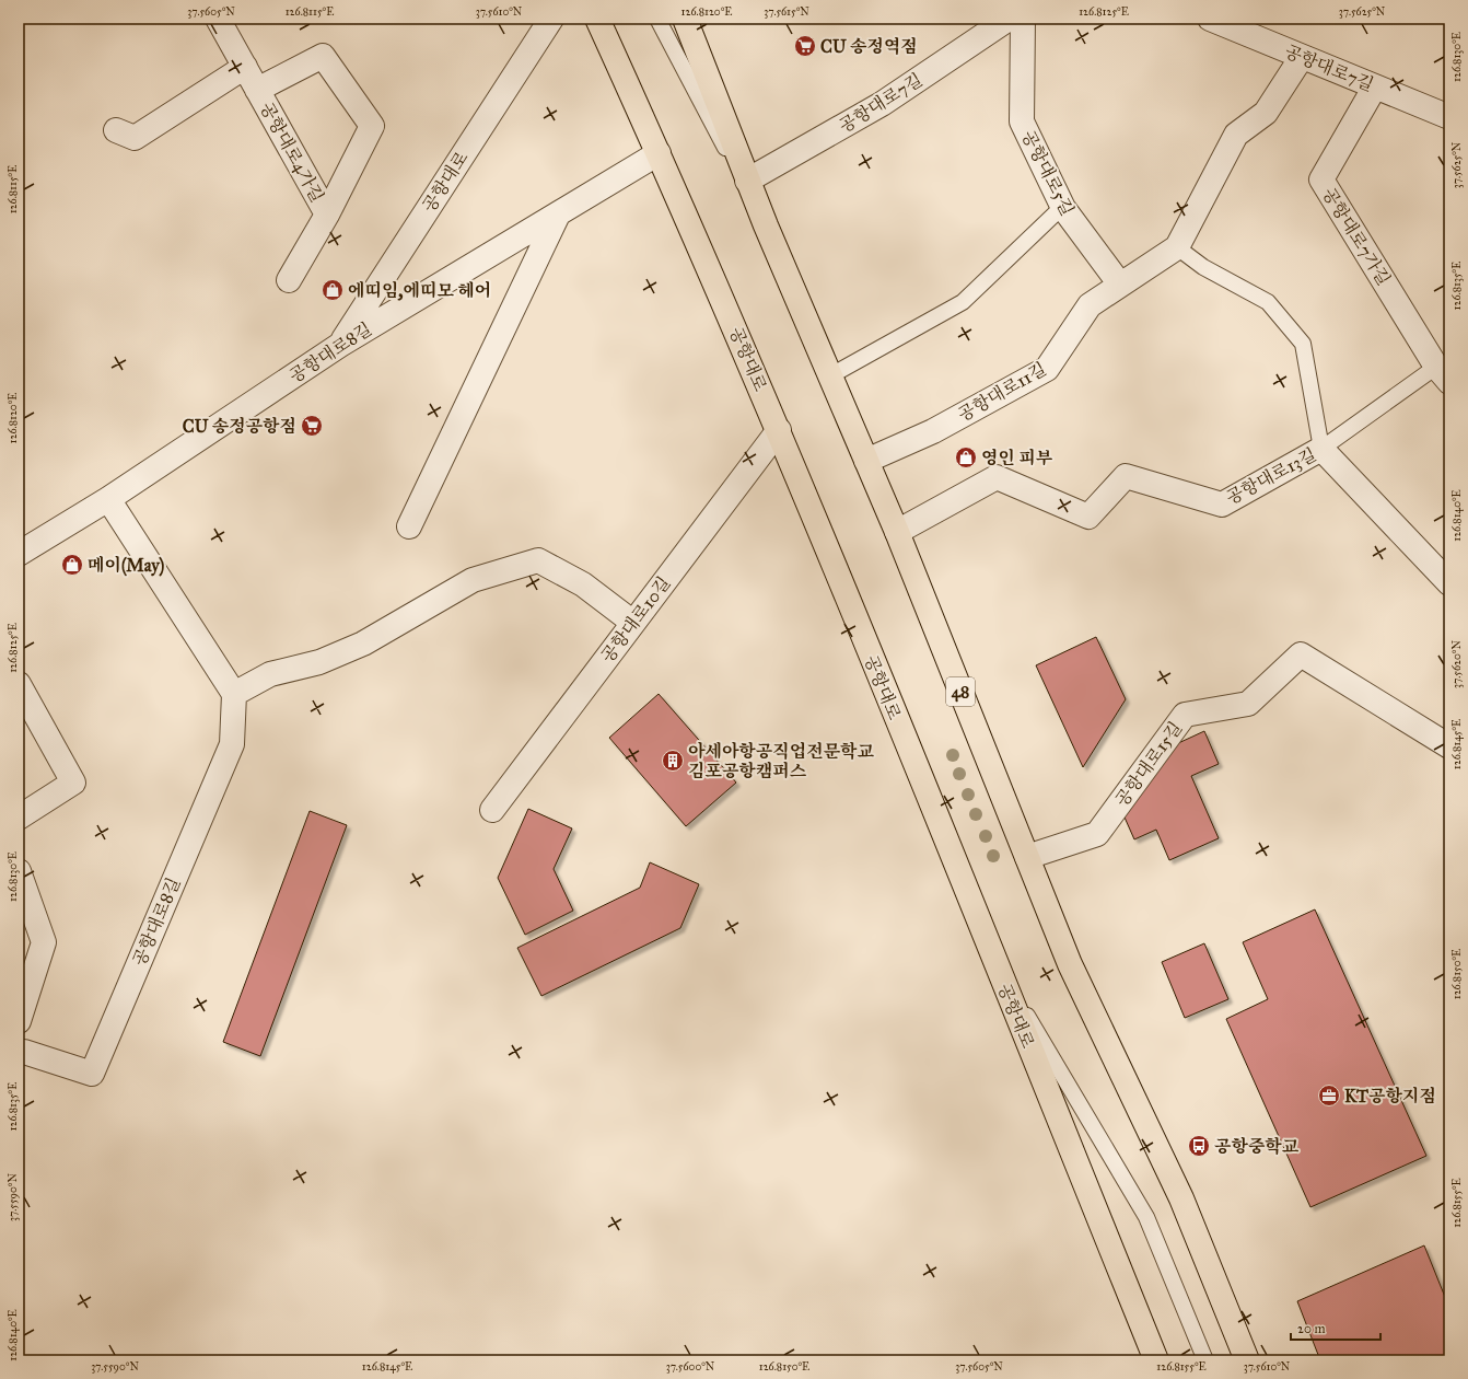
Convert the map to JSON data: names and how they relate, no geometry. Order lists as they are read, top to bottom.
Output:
{
  "streets": {
    "main road": ["공항대로", "48"],
    "street": [
      "공항대로7길",
      "공항대로4가길",
      "공항대로5길",
      "공항대로7가길",
      "공항대로8길",
      "공항대로11길",
      "공항대로13길",
      "공항대로10길",
      "공항대로15길"
    ]
  },
  "crossings": [
    ["공항대로7길", "공항대로7가길"],
    ["공항대로7길", "공항대로11길"],
    ["공항대로7길", "48"],
    ["공항대로5길", "공항대로11길"],
    ["공항대로", "공항대로8길"],
    ["공항대로", "공항대로10길"],
    ["공항대로7가길", "공항대로13길"],
    ["공항대로11길", "48"],
    ["공항대로13길", "48"],
    ["48", "공항대로15길"]
  ],
  "places": {
    "supermarket": ["CU 송정역점", "CU 송정공항점"],
    "shop": ["에띠임,에띠모 헤어", "영인 피부", "메이(May)"],
    "building": ["아세아항공직업전문학교 김포공항캠퍼스"],
    "office": ["KT공항지점"],
    "bus stop": ["공항중학교"]
  },
  "scale_bar": "20 m",
  "coordinates": [
    "37.5605°N",
    "126.8115°E",
    "37.5610°N",
    "126.8120°E",
    "37.5615°N",
    "126.8125°E",
    "37.5625°N",
    "126.8130°E",
    "126.8135°E",
    "126.8140°E",
    "37.5620°N",
    "126.8145°E",
    "126.8150°E",
    "37.5590°N",
    "126.8155°E",
    "37.5600°N"
  ]
}
